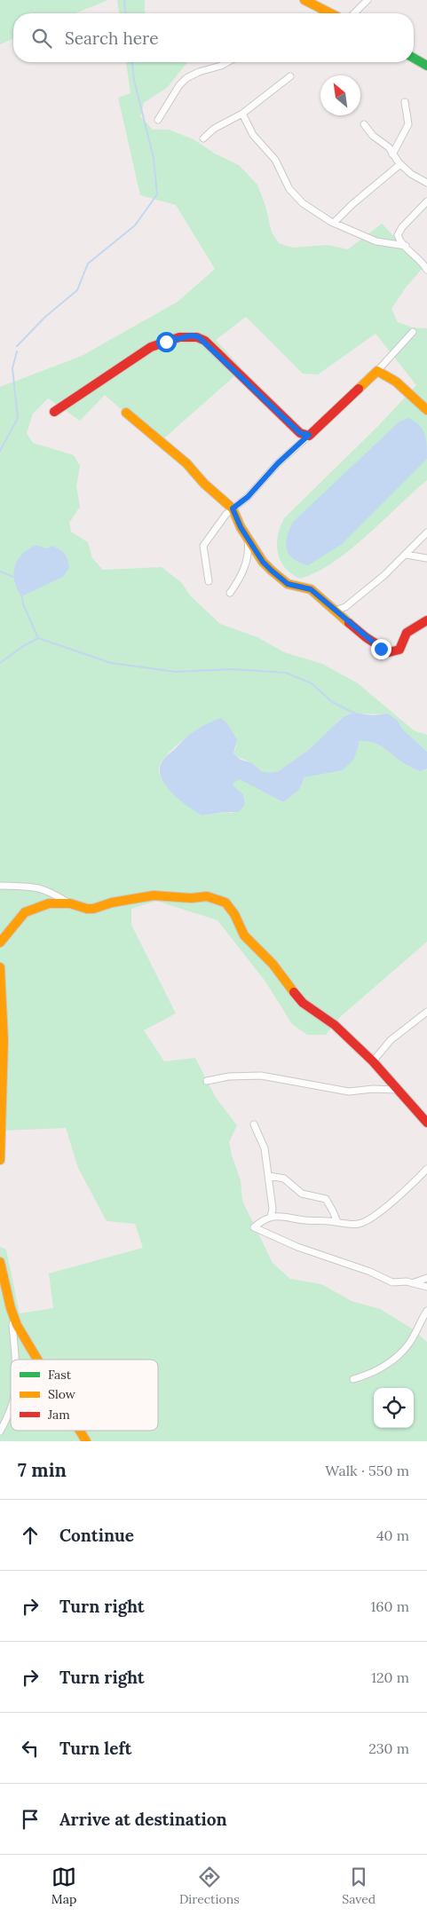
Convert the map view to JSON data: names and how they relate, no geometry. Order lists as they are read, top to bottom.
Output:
{
  "legend": ["Fast", "Slow", "Jam"],
  "north": "top left",
  "page": {
    "search": "Search here",
    "heading": ["7 min", "Walk · 550 m"],
    "list": [
      ["Continue", "40 m"],
      ["Turn right", "160 m"],
      ["Turn right", "120 m"],
      ["Turn left", "230 m"],
      "Arrive at destination"
    ],
    "nav": ["Map", "Directions", "Saved"]
  }
}
